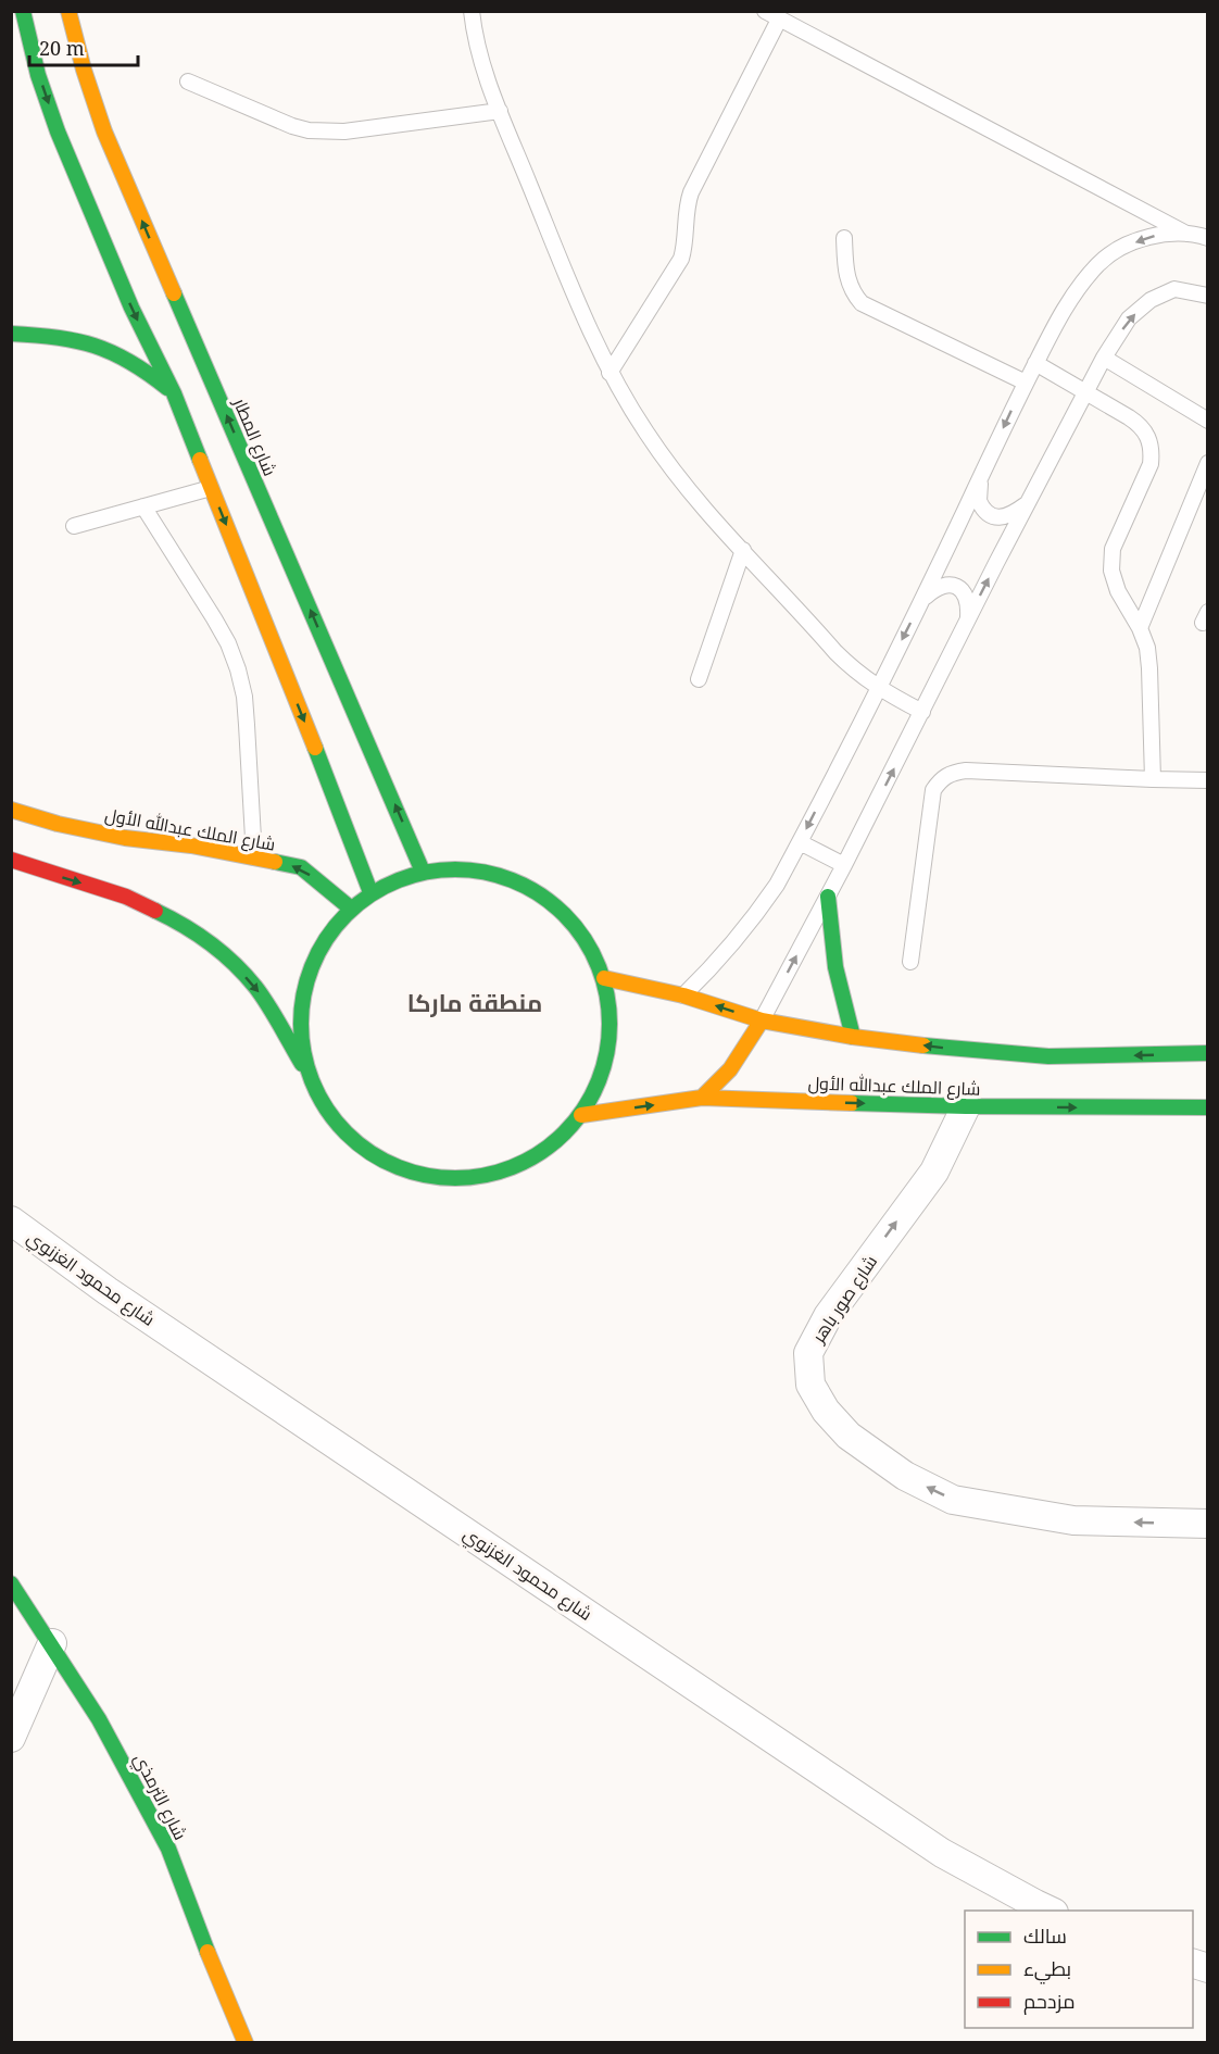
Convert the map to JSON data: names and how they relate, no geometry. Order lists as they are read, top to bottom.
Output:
{
  "streets": {
    "main road": ["شارع المطار", "شارع الملك عبدالله الأول", "شارع الترمذي"],
    "street": ["شارع محمود الغزنوي", "شارع صور باهر"]
  },
  "crossings": [
    ["شارع الملك عبدالله الأول", "شارع صور باهر"]
  ],
  "districts": ["منطقة ماركا"],
  "legend": ["سالك", "بطيء", "مزدحم"],
  "scale_bar": "20 m"
}
